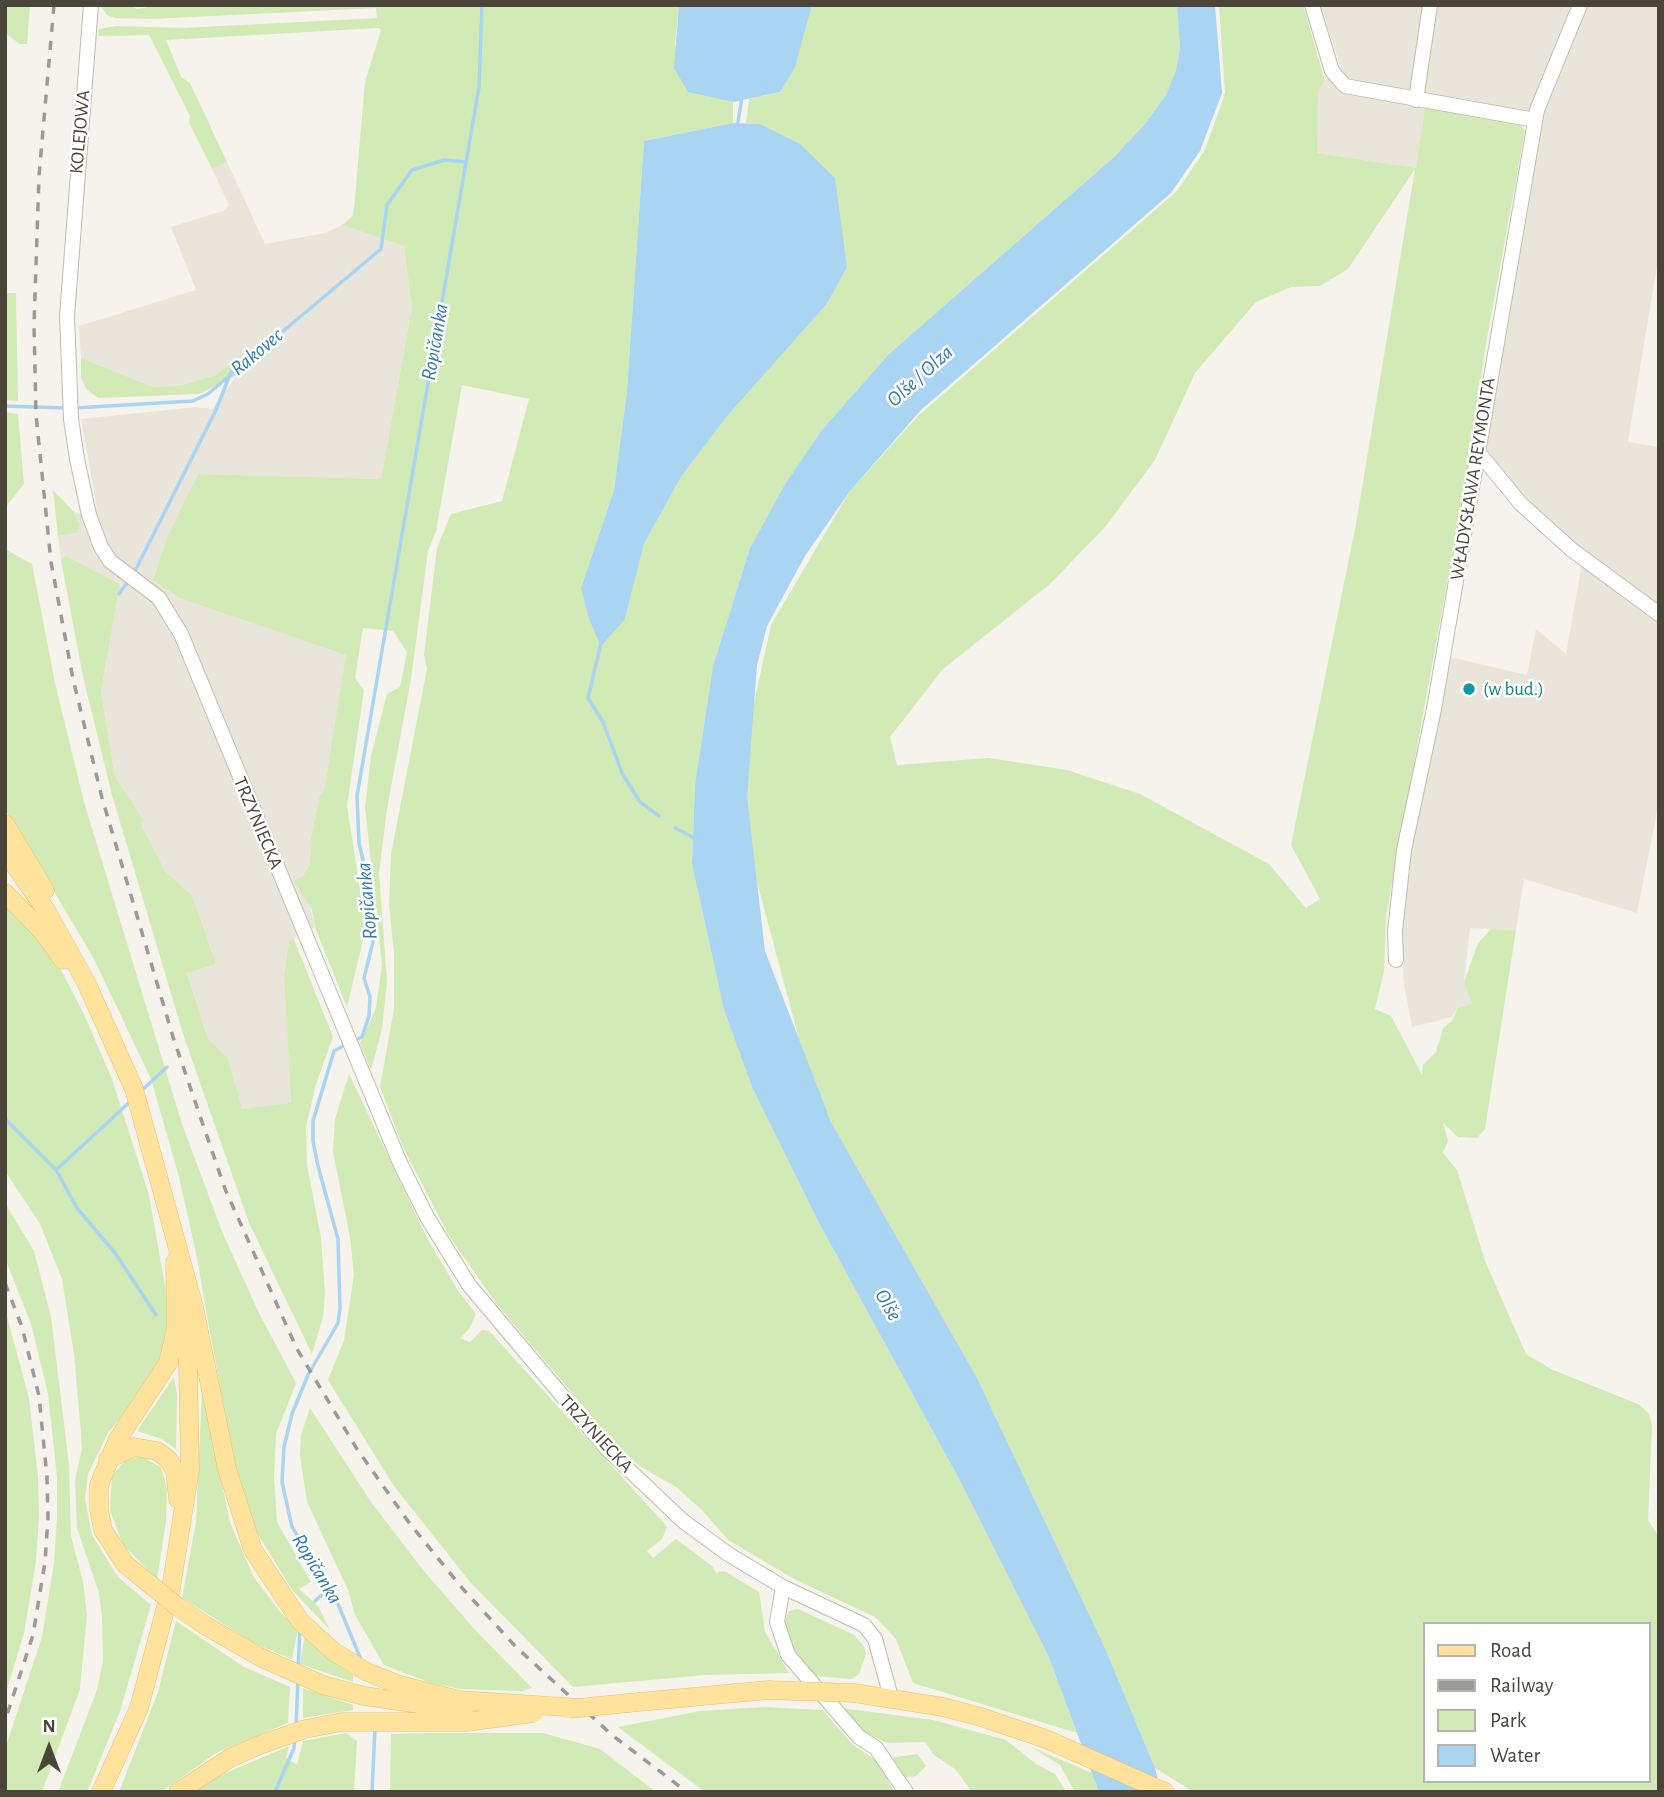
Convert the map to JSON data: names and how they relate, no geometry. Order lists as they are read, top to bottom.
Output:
{
  "streets": {
    "street": ["KOLEJOWA", "WŁADYSŁAWA REYMONTA", "TRZYNIECKA"]
  },
  "crossings": [
    ["KOLEJOWA", "TRZYNIECKA"]
  ],
  "water": [
    "Ropičanka",
    "Rakovec",
    "Olše / Olza",
    "Olše"
  ],
  "places": ["(w bud.)"],
  "legend": [
    "Road",
    "Railway",
    "Park",
    "Water"
  ],
  "north": "top"
}
